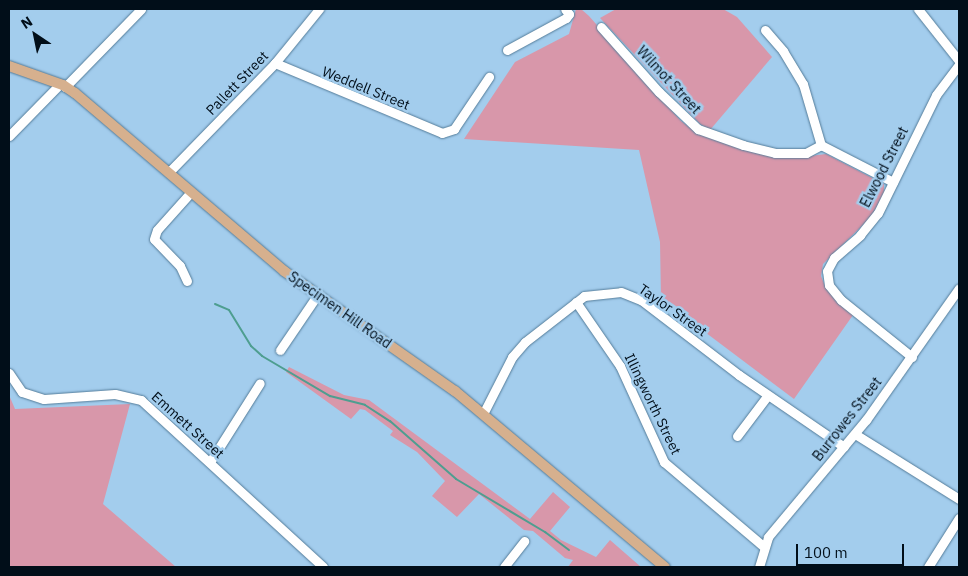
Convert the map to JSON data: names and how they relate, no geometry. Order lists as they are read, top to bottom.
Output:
{
  "streets": {
    "main road": ["Specimen Hill Road"],
    "street": [
      "Wilmot Street",
      "Pallett Street",
      "Weddell Street",
      "Elwood Street",
      "Taylor Street",
      "Illingworth Street",
      "Burrowes Street",
      "Emmett Street"
    ]
  },
  "crossings": [
    ["Pallett Street", "Weddell Street"],
    ["Pallett Street", "Specimen Hill Road"],
    ["Elwood Street", "Burrowes Street"],
    ["Specimen Hill Road", "Taylor Street"],
    ["Taylor Street", "Illingworth Street"],
    ["Taylor Street", "Burrowes Street"],
    ["Illingworth Street", "Burrowes Street"]
  ],
  "scale_bar": "100 m",
  "north": "top left"
}
